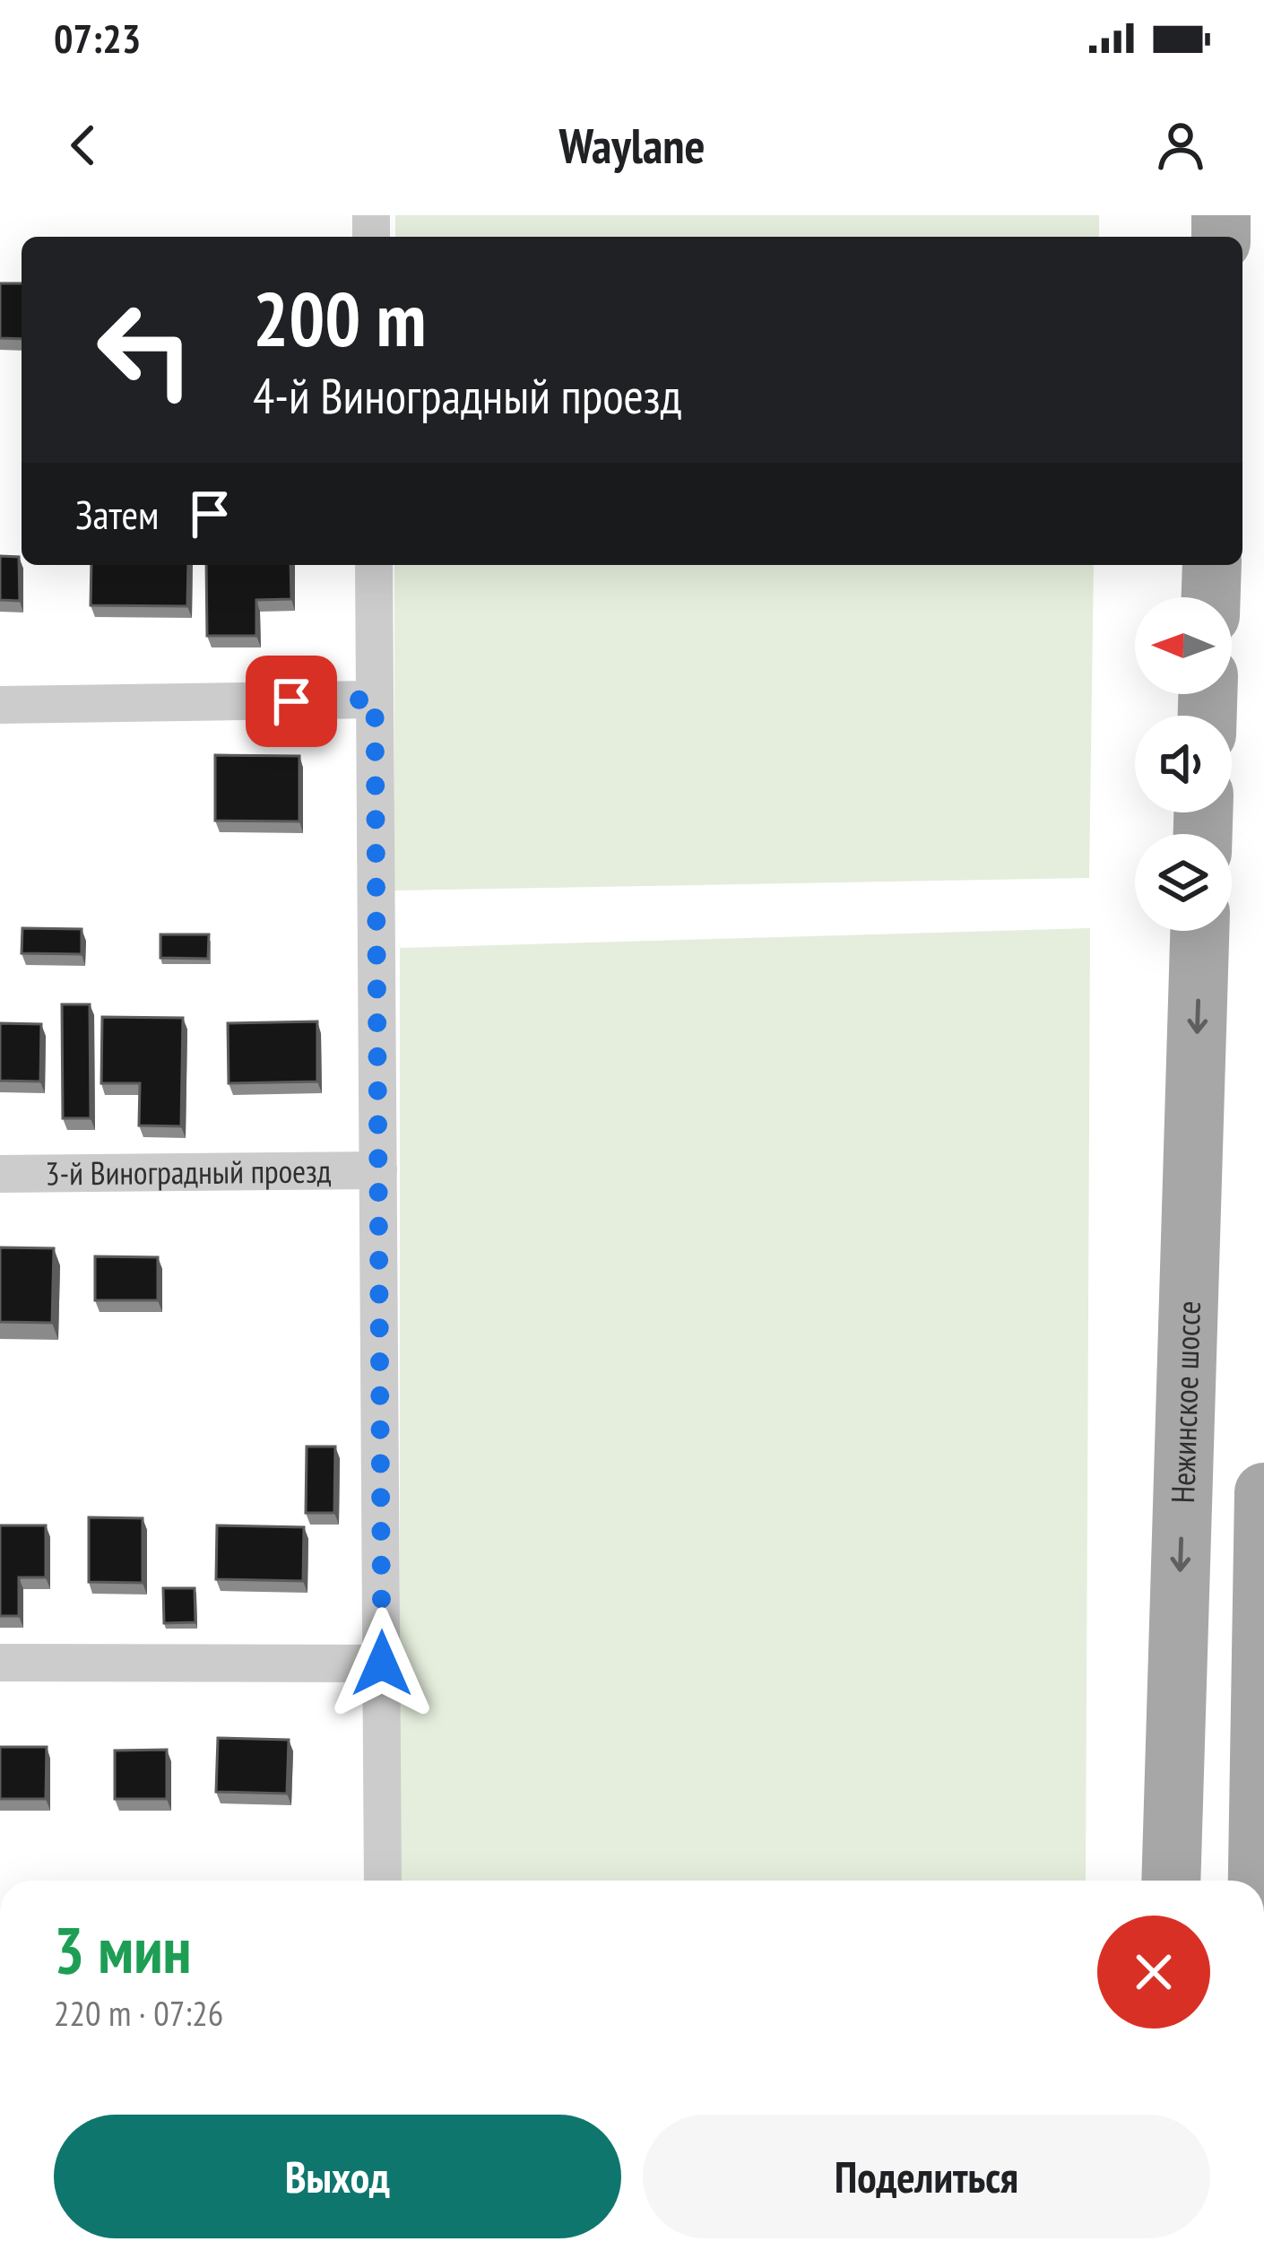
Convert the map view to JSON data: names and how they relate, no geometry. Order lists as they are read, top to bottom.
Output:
{
  "streets": {
    "main road": ["Нежинское шоссе"],
    "street": ["3-й Виноградный проезд"]
  },
  "north": "left",
  "page": {
    "status": "07:23",
    "header": "Waylane",
    "turn": ["200 m", "4-й Виноградный проезд"],
    "then": "Затем",
    "heading": ["3 мин", "220 m · 07:26"],
    "buttons": ["Выход", "Поделиться"]
  }
}
